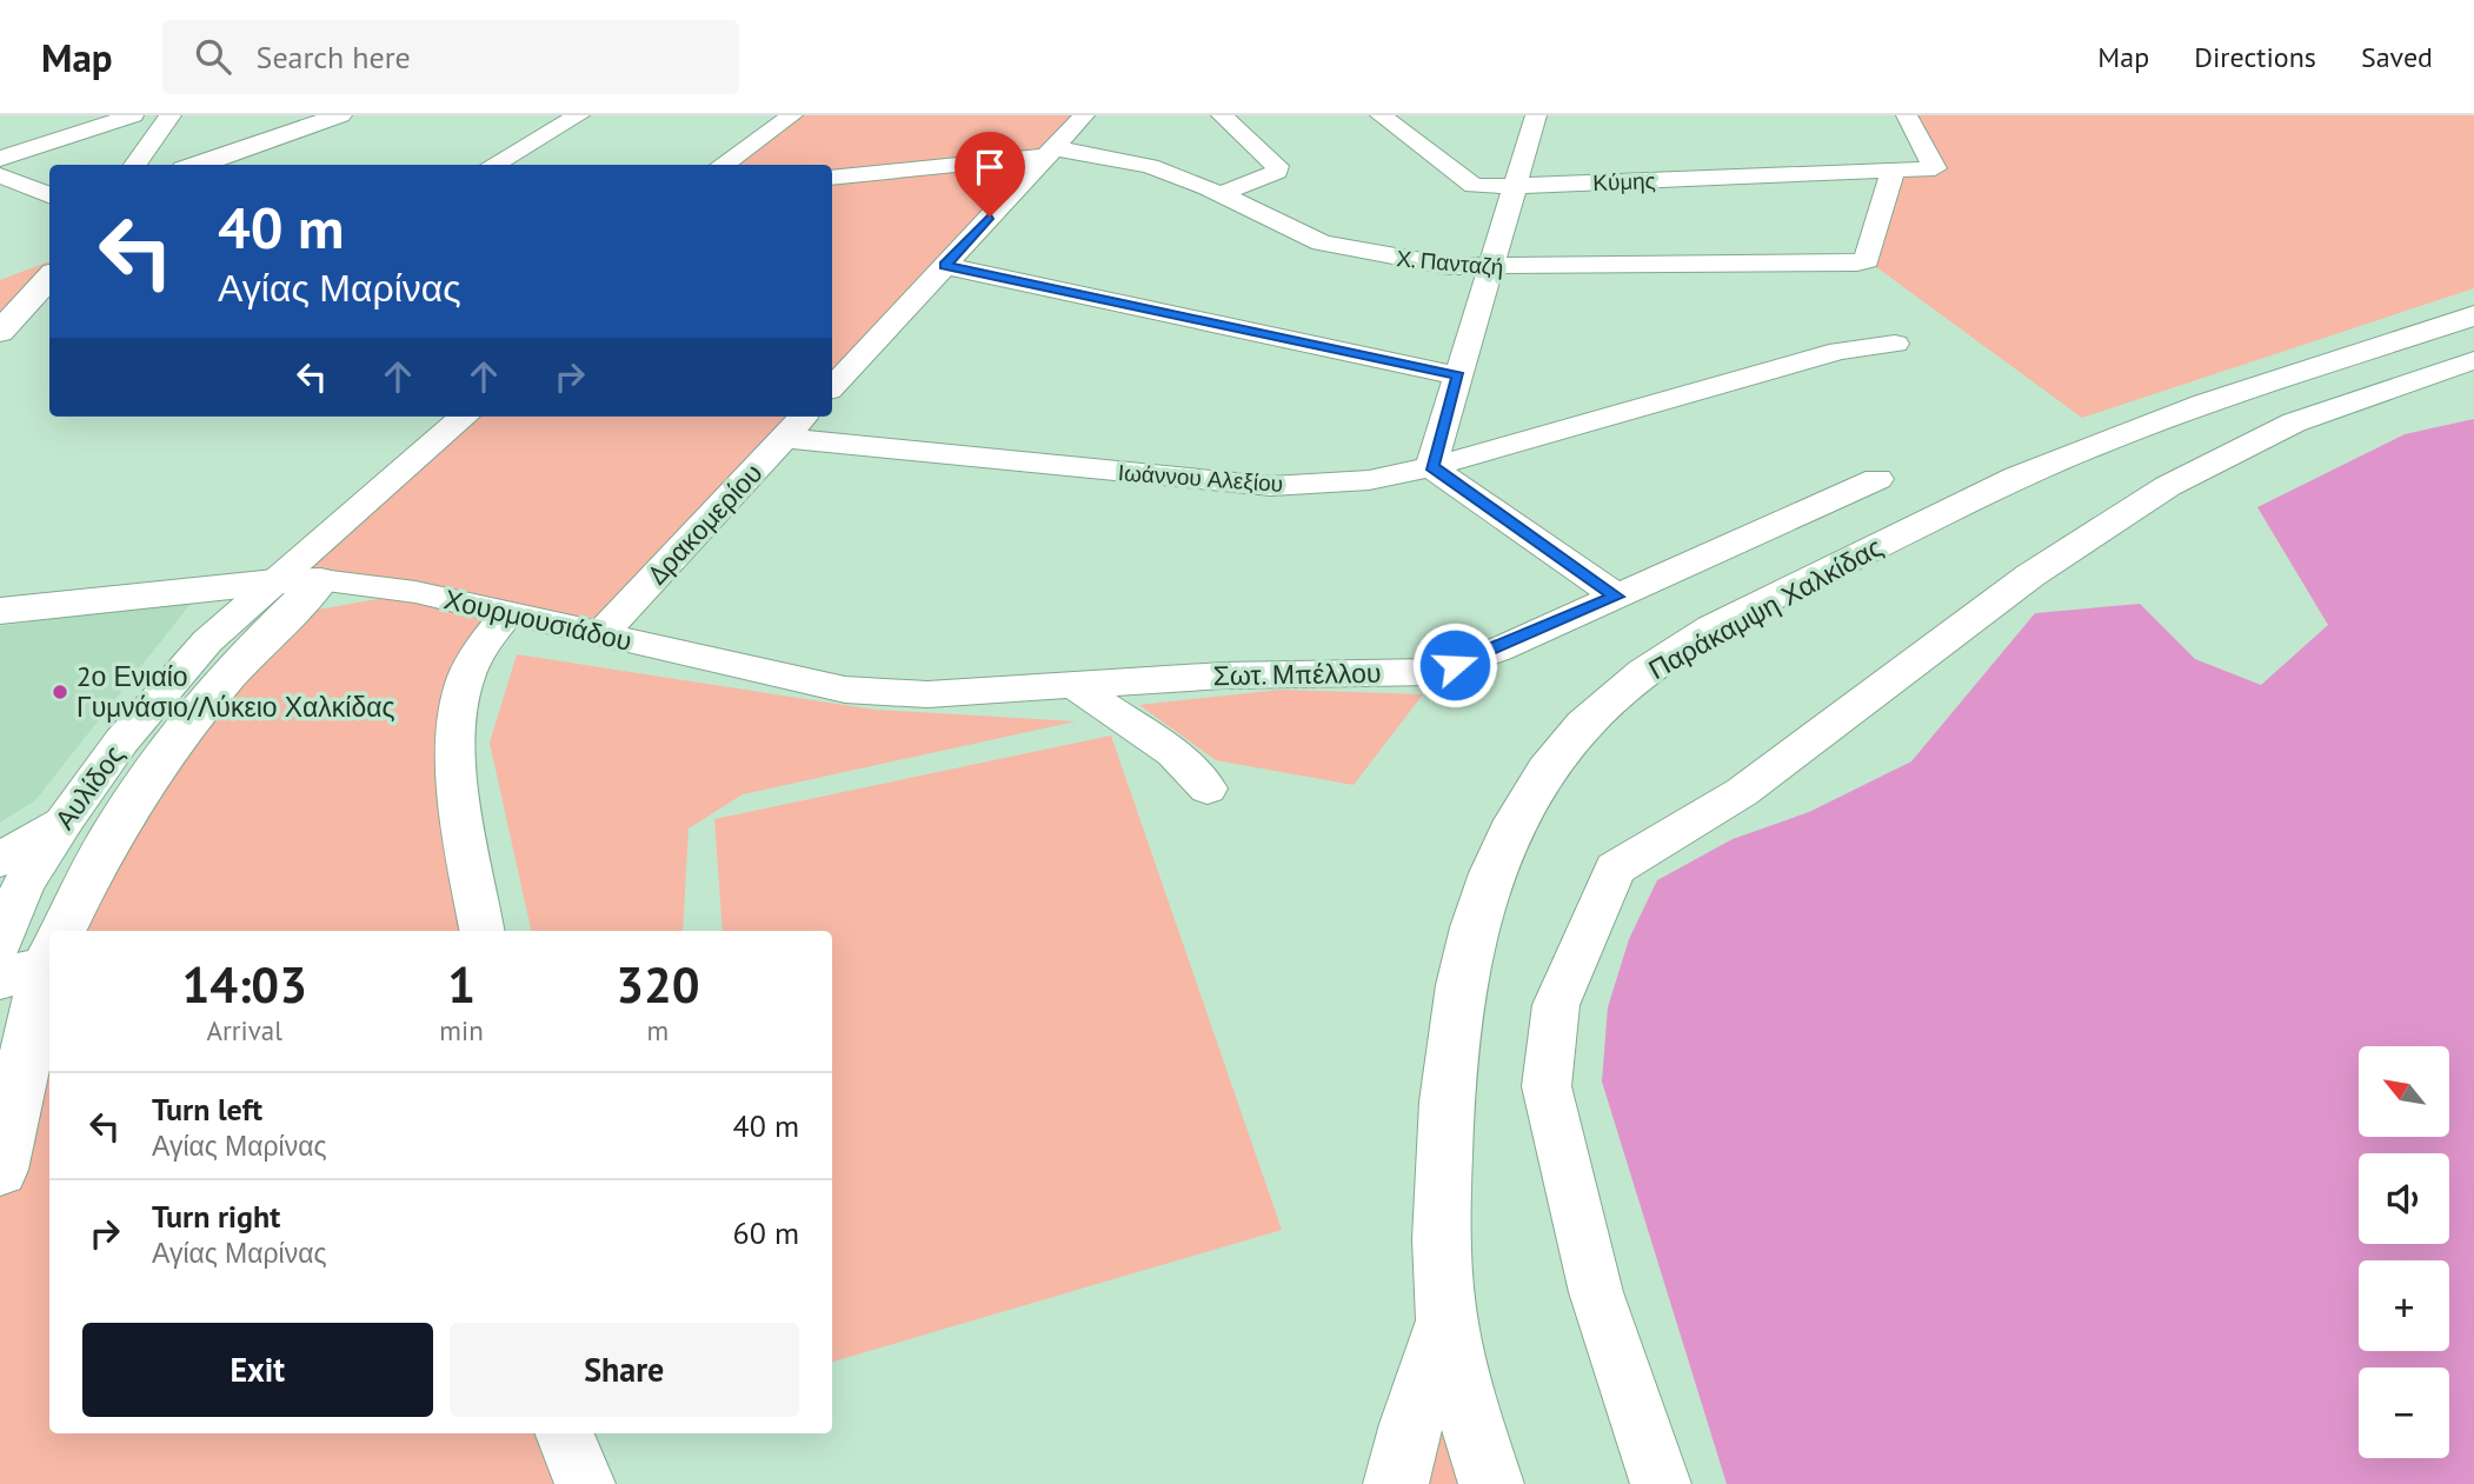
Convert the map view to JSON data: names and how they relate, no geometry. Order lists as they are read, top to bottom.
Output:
{
  "streets": {
    "main road": ["Παράκαμψη Χαλκίδας", "Χουρμουσιάδου", "Αυλίδος"],
    "street": [
      "Κύμης",
      "Χ. Πανταζή",
      "Ιωάννου Αλεξίου",
      "Δρακομερίου",
      "Σωτ. Μπέλλου"
    ]
  },
  "crossings": [
    ["Κύμης", "Χ. Πανταζή"],
    ["Ιωάννου Αλεξίου", "Δρακομερίου"],
    ["Δρακομερίου", "Χουρμουσιάδου"],
    ["Χουρμουσιάδου", "Σωτ. Μπέλλου"],
    ["Χουρμουσιάδου", "Αυλίδος"]
  ],
  "places": ["2ο Ενιαίο Γυμνάσιο/Λύκειο Χαλκίδας"],
  "north": "top left",
  "page": {
    "header": "Map",
    "search": "Search here",
    "nav": ["Map", "Directions", "Saved"],
    "turn": ["40 m", "Αγίας Μαρίνας"],
    "eta": [
      "14:03",
      "Arrival",
      "1",
      "min",
      "320",
      "m"
    ],
    "map_buttons": ["+", "−"],
    "list": [
      {
        "name": "Turn left",
        "note": "Αγίας Μαρίνας",
        "value": "40 m"
      },
      {
        "name": "Turn right",
        "note": "Αγίας Μαρίνας",
        "value": "60 m"
      }
    ],
    "buttons": ["Exit", "Share"]
  }
}
